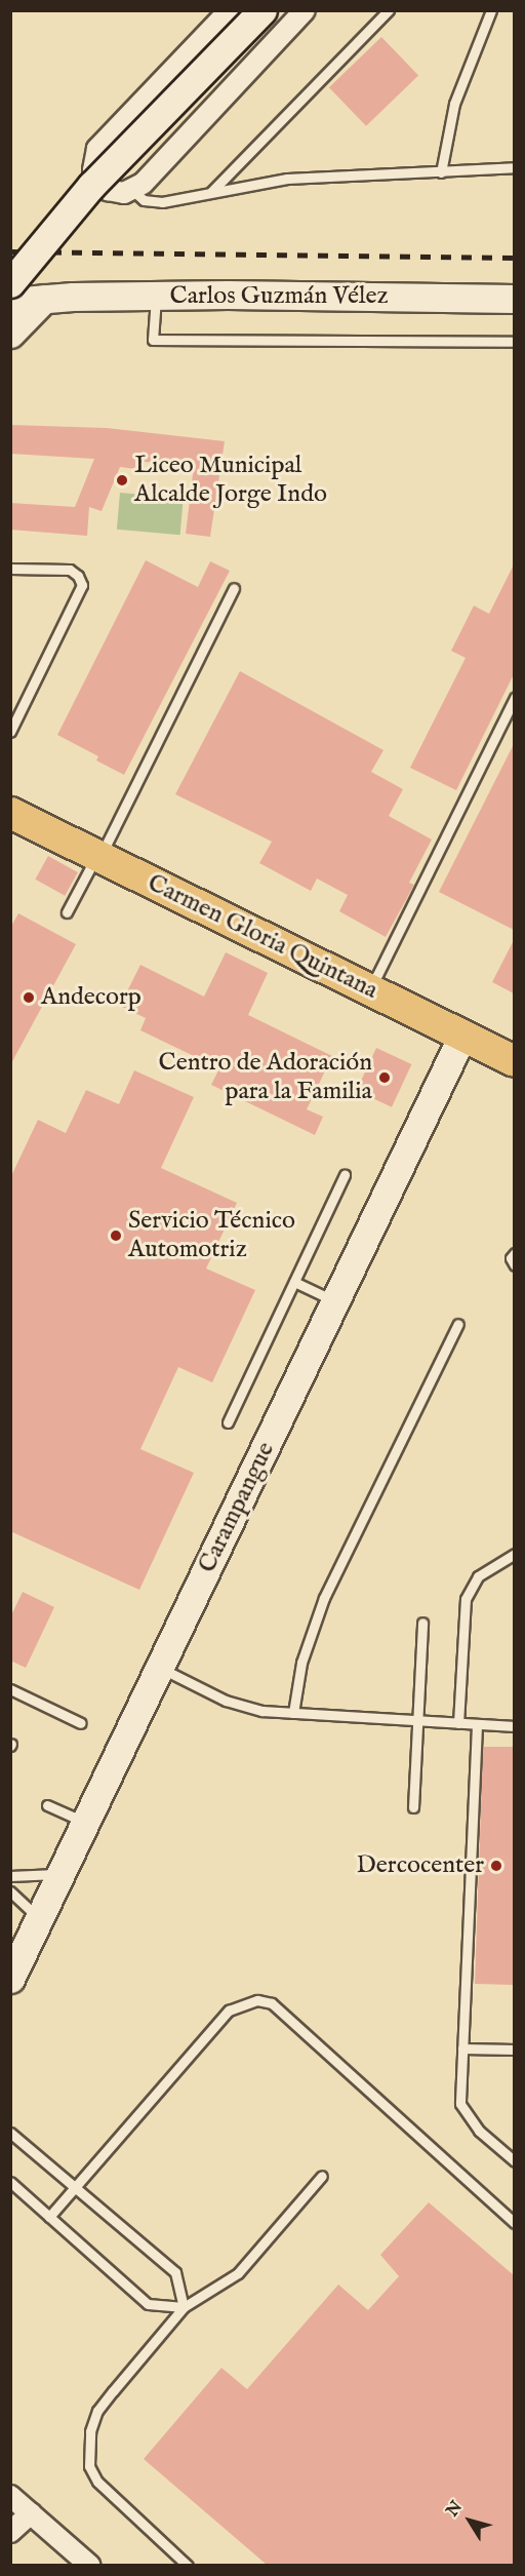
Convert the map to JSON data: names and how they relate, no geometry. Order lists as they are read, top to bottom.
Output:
{
  "streets": {
    "main road": ["Carmen Gloria Quintana"],
    "street": ["Carlos Guzmán Vélez", "Carampangue"]
  },
  "crossings": [
    ["Carmen Gloria Quintana", "Carampangue"]
  ],
  "places": [
    "Liceo Municipal Alcalde Jorge Indo",
    "Andecorp",
    "Centro de Adoración para la Familia",
    "Servicio Técnico Automotriz",
    "Dercocenter"
  ],
  "north": "top left"
}
